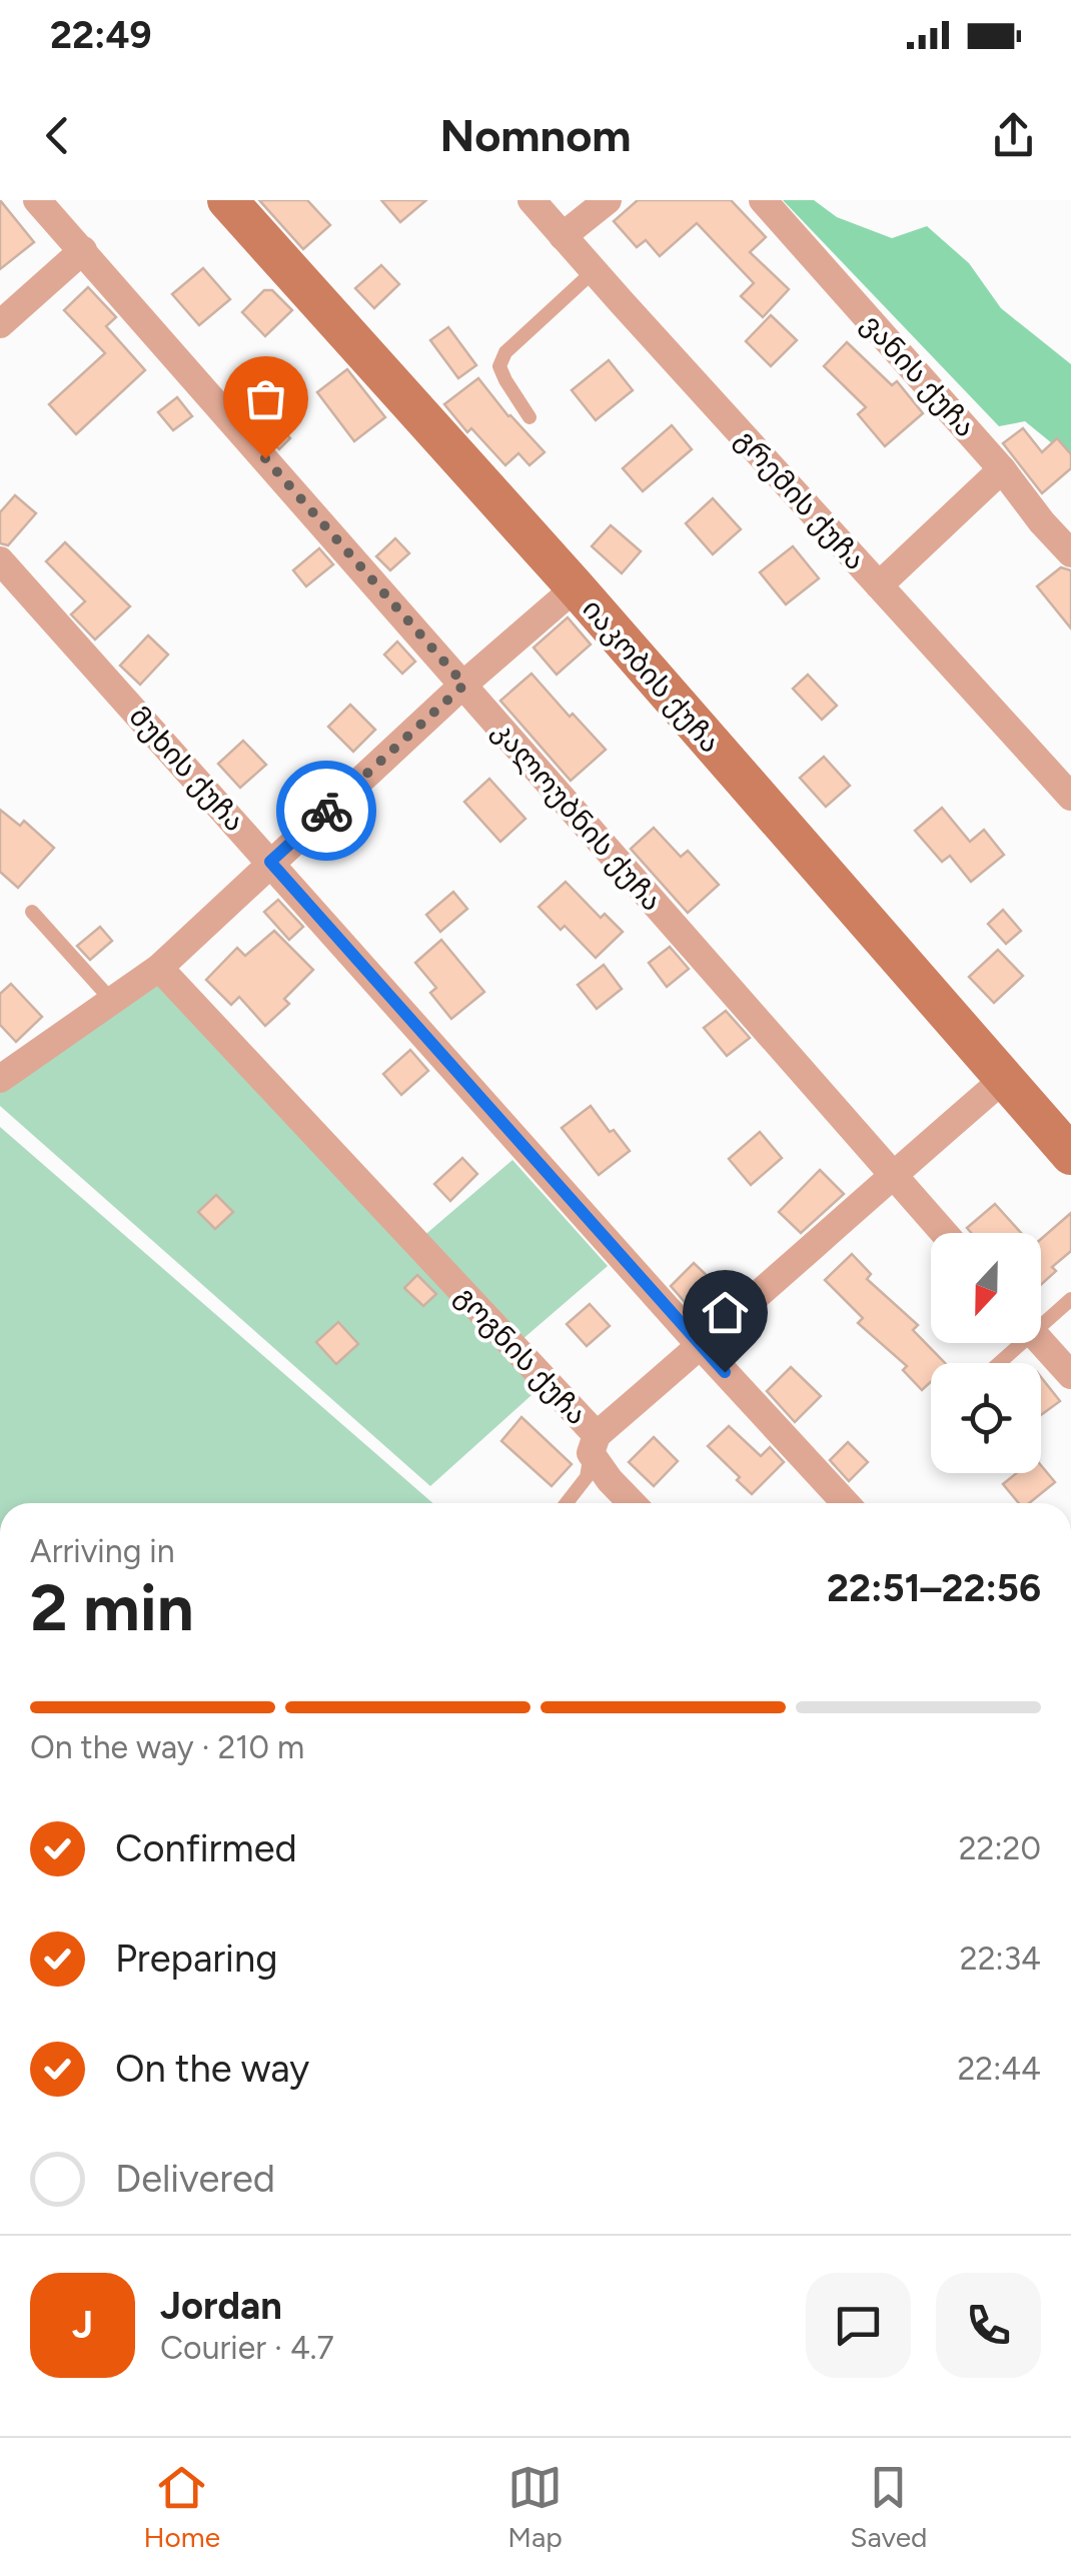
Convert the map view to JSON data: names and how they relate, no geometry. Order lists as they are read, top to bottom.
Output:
{
  "streets": {
    "street": [
      "ვანის ქუჩა",
      "გრემის ქუჩა",
      "იაკობის ქუჩა",
      "მუხის ქუჩა",
      "კალოუბნის ქუჩა",
      "გოგნის ქუჩა"
    ]
  },
  "crossings": [
    ["იაკობის ქუჩა", "გოგნის ქუჩა"],
    ["მუხის ქუჩა", "გოგნის ქუჩა"],
    ["კალოუბნის ქუჩა", "გოგნის ქუჩა"]
  ],
  "north": "bottom",
  "page": {
    "status": "22:49",
    "header": "Nomnom",
    "heading": ["2 min", "Arriving in", "22:51–22:56"],
    "panel": ["Jordan", "Courier · 4.7"],
    "bar": "On the way · 210 m",
    "list": [
      ["Confirmed", "22:20"],
      ["Preparing", "22:34"],
      ["On the way", "22:44"],
      "Delivered"
    ],
    "round": "J",
    "tabs": ["Home", "Map", "Saved"]
  }
}
